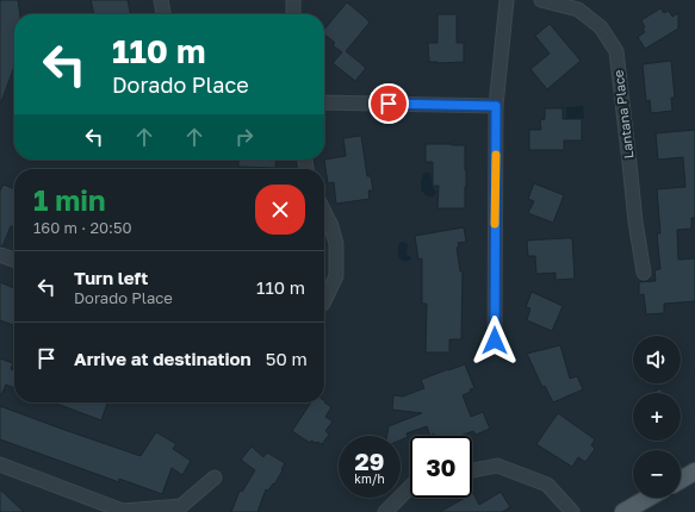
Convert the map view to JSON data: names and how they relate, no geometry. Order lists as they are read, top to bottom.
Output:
{
  "streets": {
    "street": ["Lantana Place"]
  },
  "page": {
    "turn": ["110 m", "Dorado Place"],
    "heading": ["1 min", "160 m · 20:50"],
    "list": [
      {
        "name": "Turn left",
        "note": "Dorado Place",
        "value": "110 m"
      },
      {
        "name": "Arrive at destination",
        "value": "50 m"
      }
    ],
    "map_buttons": ["+", "−"],
    "speed": "29 km/h",
    "limit": "30"
  }
}
